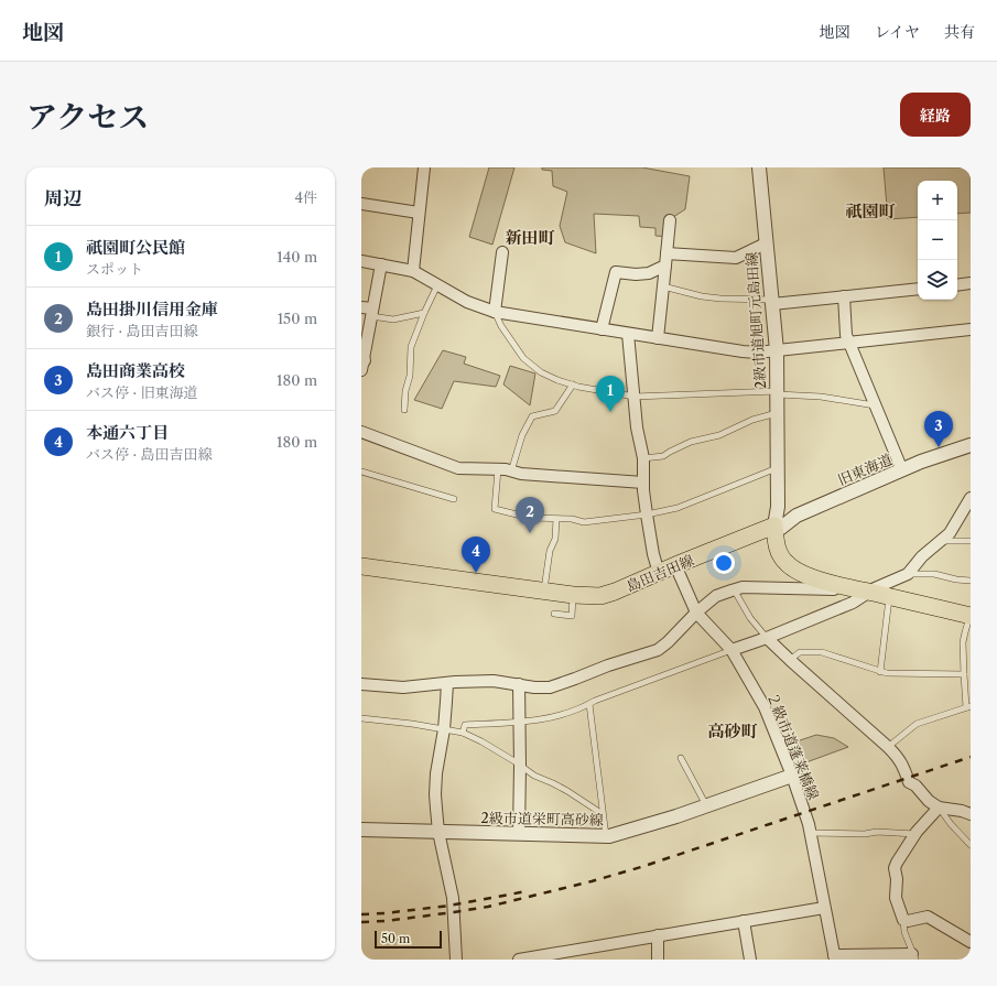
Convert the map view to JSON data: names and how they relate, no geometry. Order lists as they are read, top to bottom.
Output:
{
  "streets": {
    "main road": ["島田吉田線"],
    "street": [
      "2級市道旭町元島田線",
      "旧東海道",
      "２級市道蓬莱橋線",
      "2級市道栄町高砂線"
    ]
  },
  "crossings": [
    ["2級市道旭町元島田線", "旧東海道"],
    ["2級市道旭町元島田線", "島田吉田線"],
    ["旧東海道", "島田吉田線"],
    ["島田吉田線", "２級市道蓬莱橋線"],
    ["２級市道蓬莱橋線", "2級市道栄町高砂線"]
  ],
  "districts": ["祇園町", "新田町", "高砂町"],
  "scale_bar": "50 m",
  "page": {
    "header": "地図",
    "nav": ["地図", "レイヤ", "共有"],
    "title": "アクセス",
    "buttons": "経路",
    "heading": ["周辺", "4件"],
    "map_buttons": ["+", "−"],
    "list": [
      {
        "mark": "1",
        "name": "祇園町公民館",
        "note": "スポット",
        "value": "140 m"
      },
      {
        "mark": "2",
        "name": "島田掛川信用金庫",
        "note": "銀行 · 島田吉田線",
        "value": "150 m"
      },
      {
        "mark": "3",
        "name": "島田商業高校",
        "note": "バス停 · 旧東海道",
        "value": "180 m"
      },
      {
        "mark": "4",
        "name": "本通六丁目",
        "note": "バス停 · 島田吉田線",
        "value": "180 m"
      }
    ],
    "pins": [
      "1",
      "3",
      "2",
      "4"
    ],
    "scale": "50 m"
  }
}
